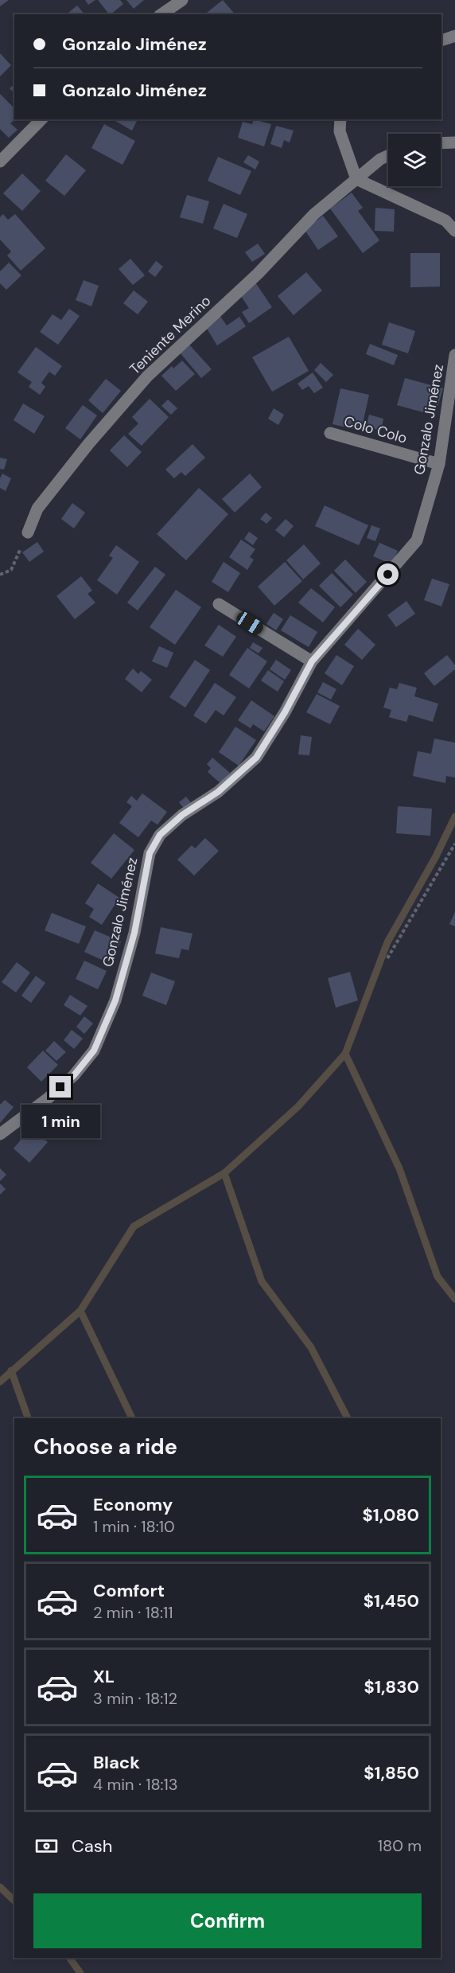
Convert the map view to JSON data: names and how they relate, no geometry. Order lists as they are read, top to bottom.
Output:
{
  "streets": {
    "street": ["Teniente Merino", "Gonzalo Jiménez", "Colo Colo"]
  },
  "crossings": [
    ["Gonzalo Jiménez", "Colo Colo"]
  ],
  "page": {
    "banner": ["Gonzalo Jiménez", "Gonzalo Jiménez"],
    "bubble": "1 min",
    "heading": "Choose a ride",
    "list": [
      {
        "name": "Economy",
        "note": "1 min · 18:10",
        "value": "$1,080"
      },
      {
        "name": "Comfort",
        "note": "2 min · 18:11",
        "value": "$1,450"
      },
      {
        "name": "XL",
        "note": "3 min · 18:12",
        "value": "$1,830"
      },
      {
        "name": "Black",
        "note": "4 min · 18:13",
        "value": "$1,850"
      }
    ],
    "pay": ["Cash", "180 m"],
    "buttons": "Confirm"
  }
}
